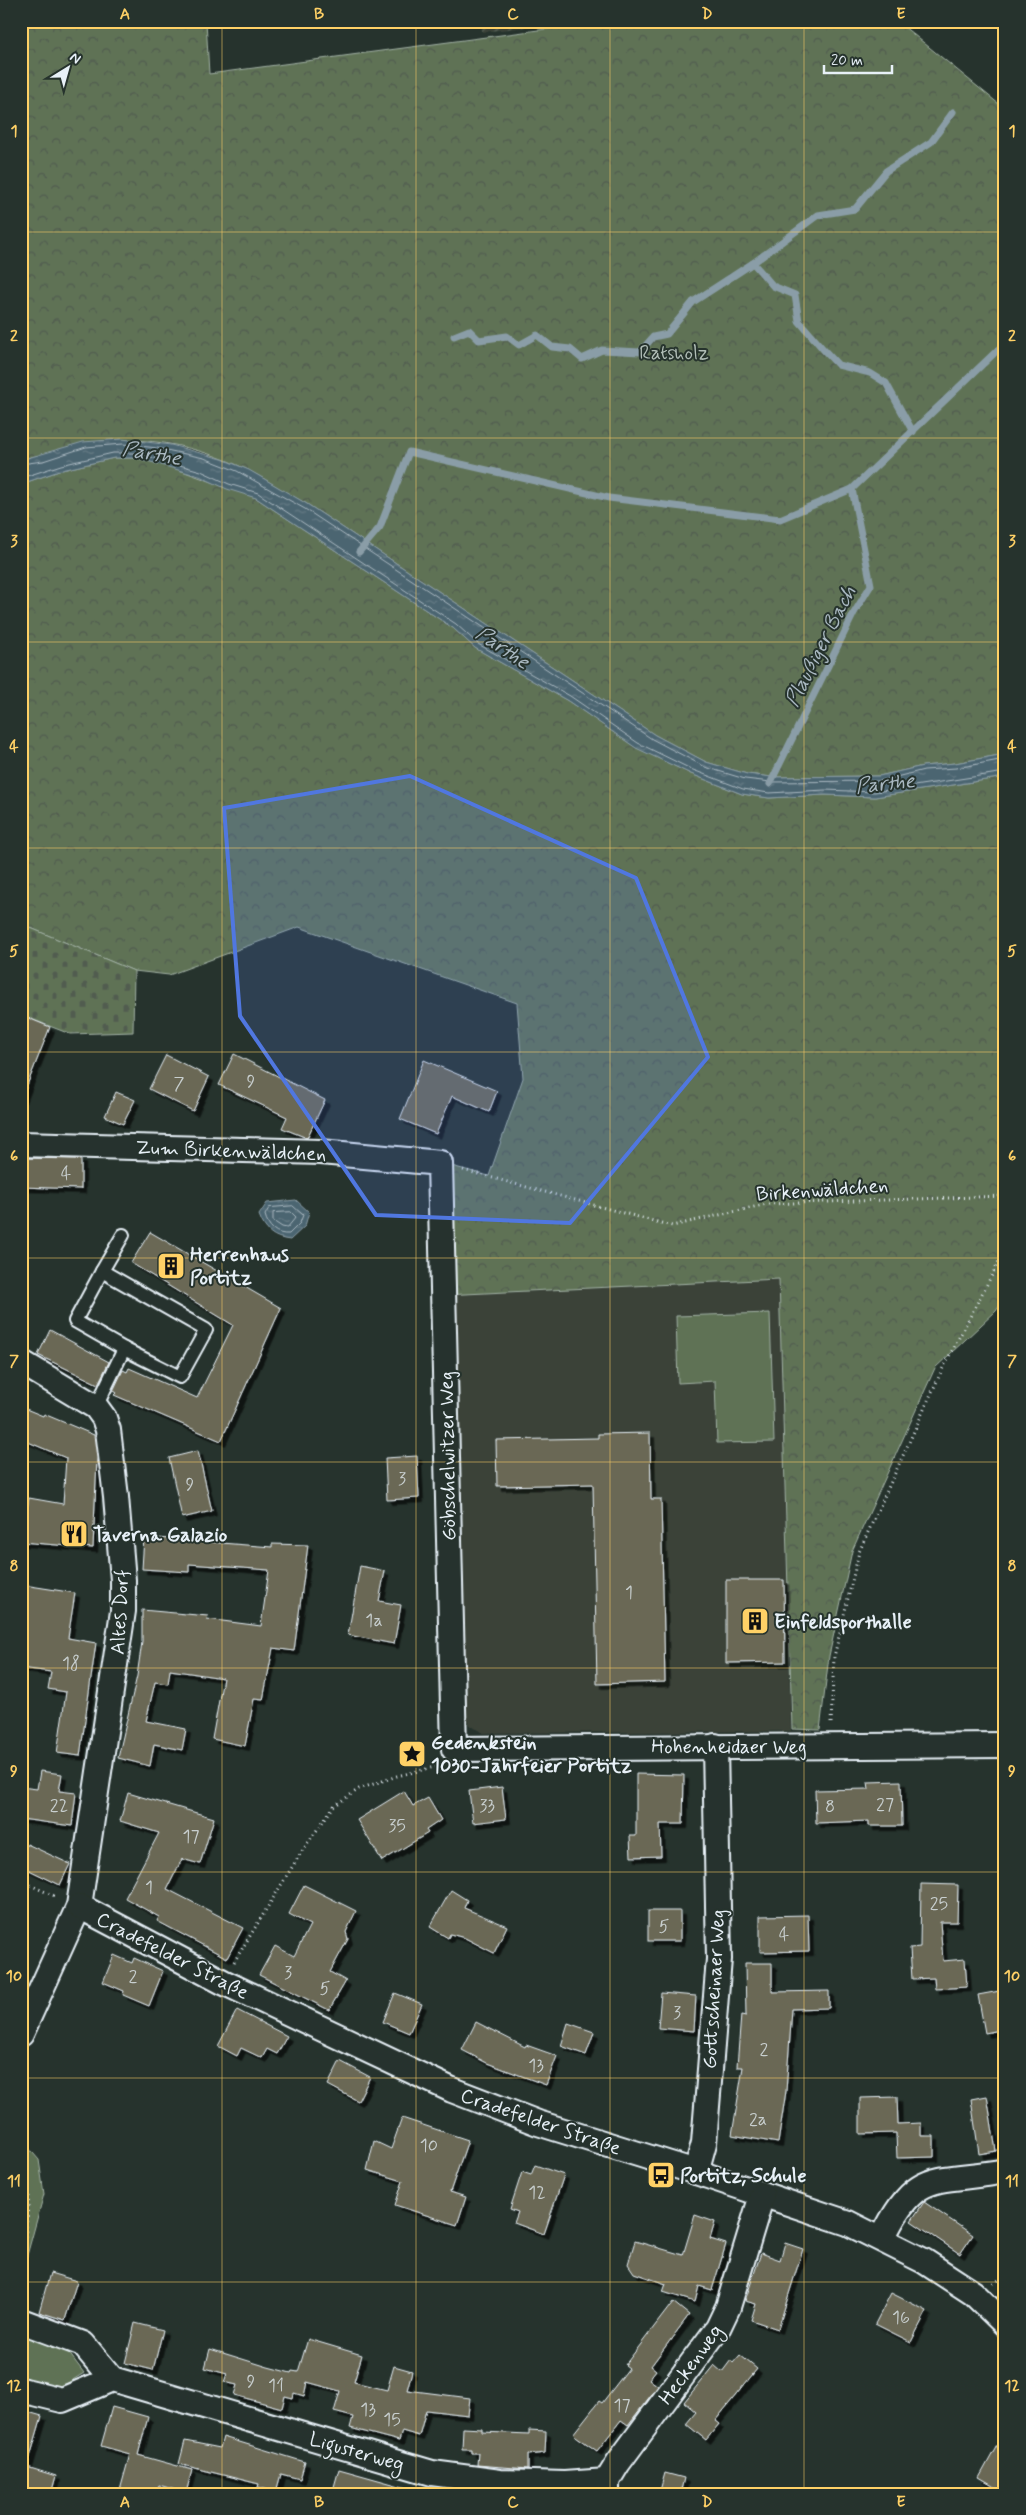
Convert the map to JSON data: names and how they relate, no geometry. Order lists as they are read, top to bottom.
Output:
{
  "streets": {
    "street": [
      "Zum Birkenwäldchen",
      "Göbschelwitzer Weg",
      "Altes Dorf",
      "Hohenheidaer Weg",
      "Cradefelder Straße",
      "Gottscheinaer Weg",
      "Heckenweg",
      "Ligusterweg"
    ],
    "path": ["Birkenwäldchen"]
  },
  "crossings": [
    ["Zum Birkenwäldchen", "Birkenwäldchen"],
    ["Zum Birkenwäldchen", "Göbschelwitzer Weg"],
    ["Birkenwäldchen", "Göbschelwitzer Weg"],
    ["Göbschelwitzer Weg", "Hohenheidaer Weg"],
    ["Altes Dorf", "Cradefelder Straße"],
    ["Hohenheidaer Weg", "Gottscheinaer Weg"],
    ["Cradefelder Straße", "Gottscheinaer Weg"],
    ["Cradefelder Straße", "Heckenweg"],
    ["Heckenweg", "Ligusterweg"]
  ],
  "water": ["Parthe", "Plaußiger Bach"],
  "parks": ["Ratsholz"],
  "places": {
    "building": ["Herrenhaus Portitz", "Einfeldsporthalle"],
    "restaurant": ["Taverna Galazio"],
    "place": ["Gedenkstein 1030-Jahrfeier Portitz"],
    "bus stop": ["Portitz, Schule"]
  },
  "house_numbers": [
    "9",
    "7",
    "4",
    "3",
    "9",
    "1",
    "1a",
    "18",
    "27",
    "22",
    "33",
    "8",
    "35",
    "17",
    "1",
    "25",
    "5",
    "4",
    "3",
    "2",
    "5",
    "3",
    "2",
    "13",
    "2a",
    "10",
    "12",
    "16",
    "9",
    "11",
    "17",
    "13",
    "15"
  ],
  "scale_bar": "20 m",
  "north": "top right",
  "grid": {
    "columns": [
      "A",
      "B",
      "C",
      "D",
      "E"
    ],
    "rows": [
      "1",
      "2",
      "3",
      "4",
      "5",
      "6",
      "7",
      "8",
      "9",
      "10",
      "11",
      "12"
    ]
  }
}
